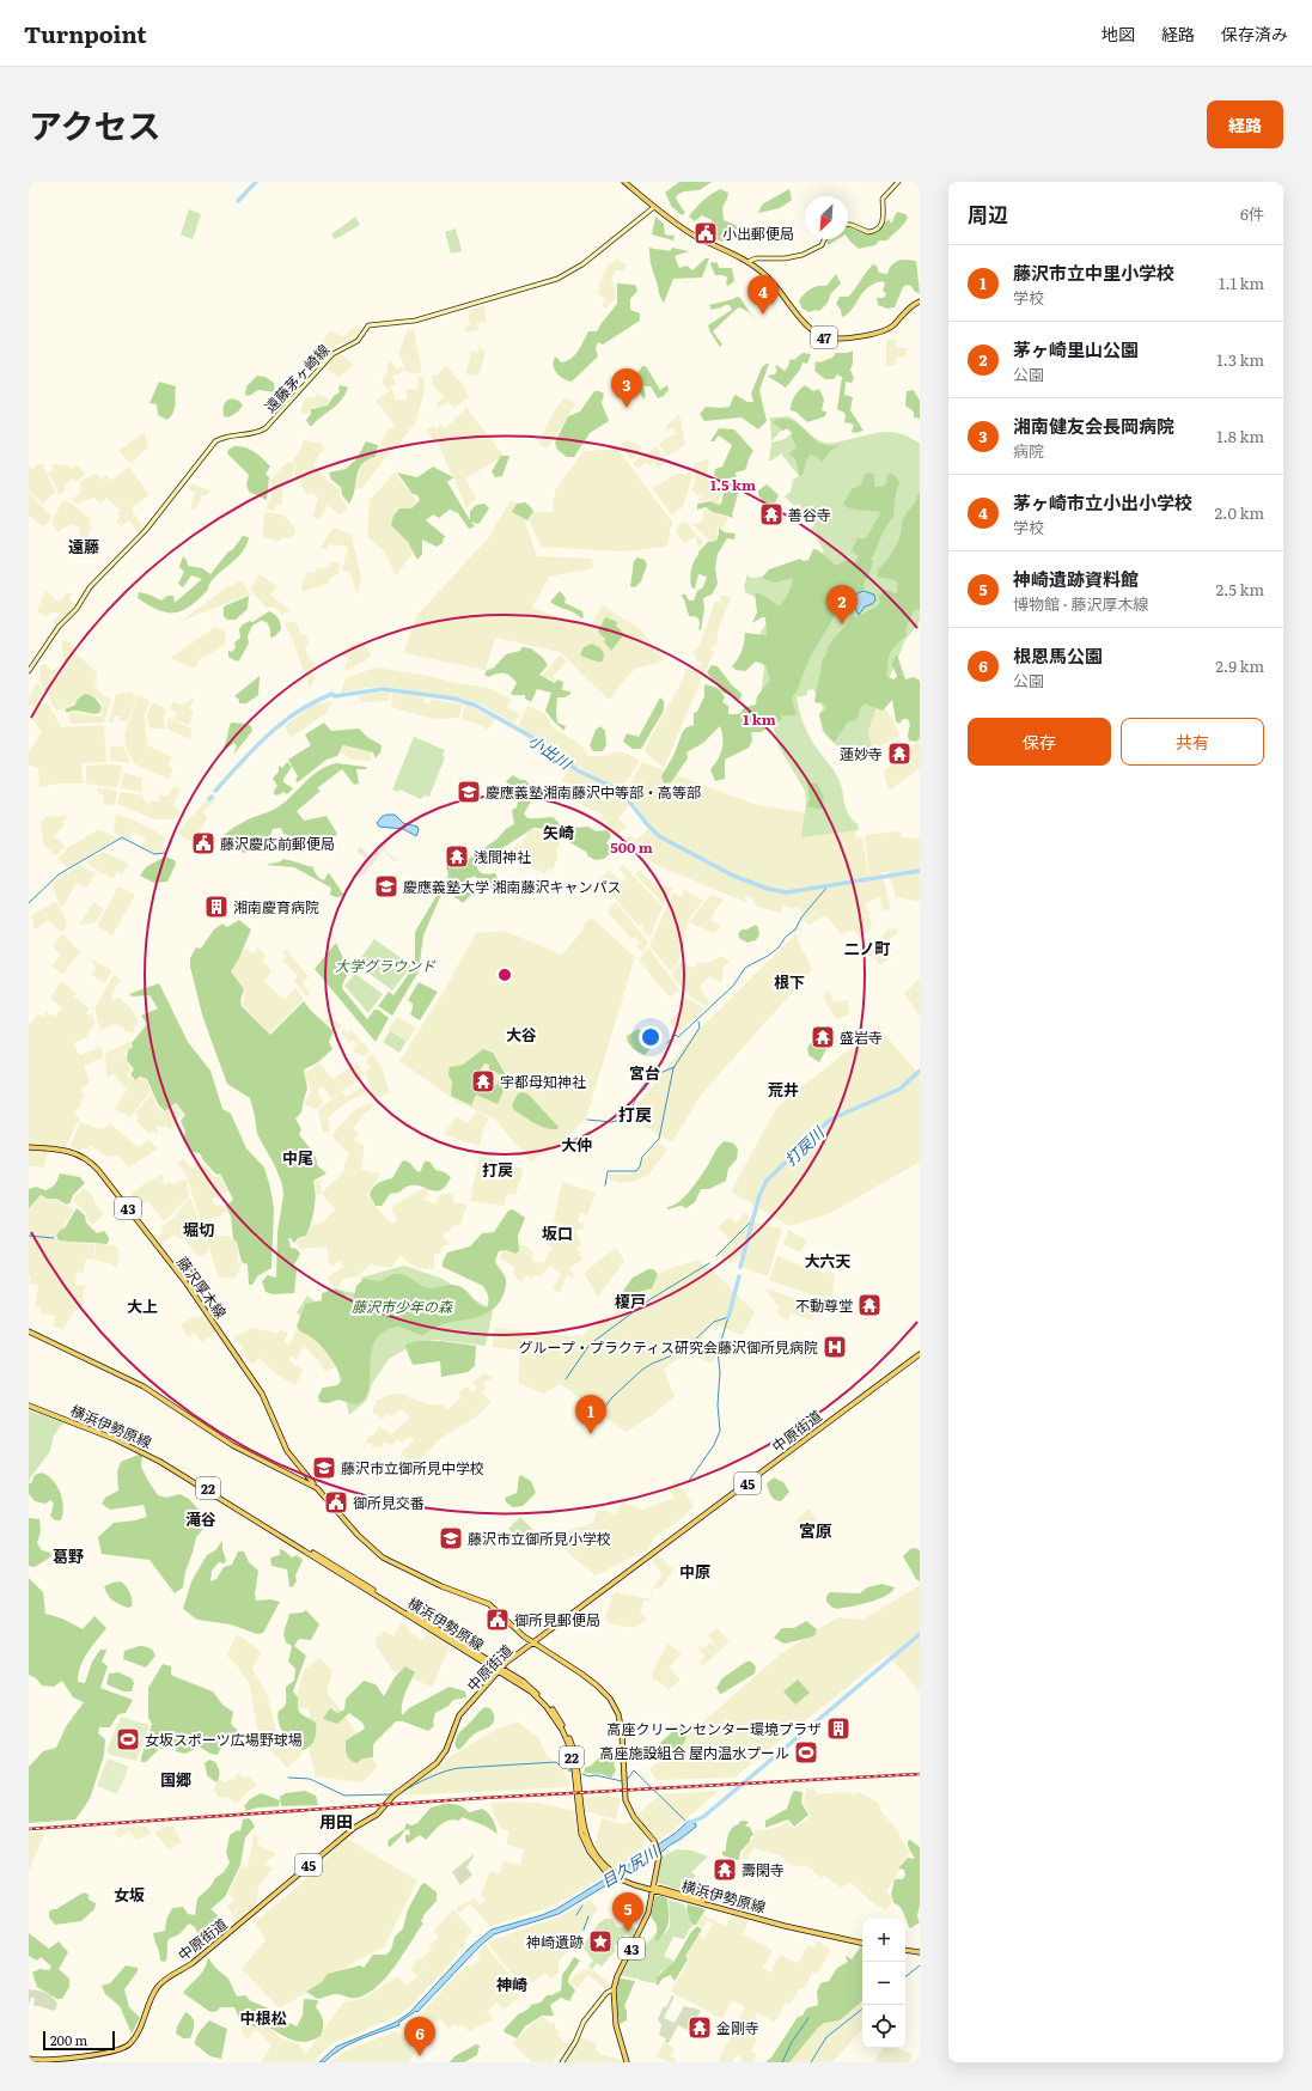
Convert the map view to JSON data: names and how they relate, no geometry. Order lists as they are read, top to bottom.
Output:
{
  "streets": {
    "main road": [
      "47",
      "遠藤茅ヶ崎線",
      "43",
      "藤沢厚木線",
      "横浜伊勢原線",
      "中原街道",
      "45",
      "22"
    ]
  },
  "crossings": [
    ["47", "遠藤茅ヶ崎線"],
    ["43", "横浜伊勢原線"],
    ["藤沢厚木線", "横浜伊勢原線"],
    ["横浜伊勢原線", "中原街道"]
  ],
  "districts": [
    "遠藤",
    "矢崎",
    "二ノ町",
    "根下",
    "大谷",
    "宮台",
    "荒井",
    "打戻",
    "大仲",
    "中尾",
    "打戻",
    "堀切",
    "坂口",
    "大六天",
    "榎戸",
    "大上",
    "滝谷",
    "宮原",
    "葛野",
    "中原",
    "国郷",
    "用田",
    "女坂",
    "神崎",
    "中根松"
  ],
  "water": ["小出川", "打戻川", "目久尻川"],
  "parks": ["大学グラウンド", "藤沢市少年の森"],
  "places": {
    "public building": [
      "小出郵便局",
      "藤沢慶応前郵便局",
      "御所見交番",
      "御所見郵便局"
    ],
    "temple": [
      "善谷寺",
      "蓮妙寺",
      "浅間神社",
      "盛岩寺",
      "宇都母知神社",
      "不動尊堂",
      "壽閑寺",
      "金剛寺"
    ],
    "school or university": [
      "慶應義塾湘南藤沢中等部・高等部",
      "慶應義塾大学 湘南藤沢キャンパス",
      "藤沢市立御所見中学校",
      "藤沢市立御所見小学校"
    ],
    "building": ["湘南慶育病院", "高座クリーンセンター環境プラザ"],
    "hospital": ["グループ・プラクティス研究会藤沢御所見病院"],
    "sports": ["女坂スポーツ広場野球場", "高座施設組合 屋内温水プール"],
    "place": ["神崎遺跡"]
  },
  "scale_bar": "200 m",
  "north": "bottom left",
  "page": {
    "header": "Turnpoint",
    "nav": ["地図", "経路", "保存済み"],
    "title": "アクセス",
    "buttons": [
      "経路",
      ["保存", "共有"]
    ],
    "heading": ["周辺", "6件"],
    "list": [
      {
        "mark": "1",
        "name": "藤沢市立中里小学校",
        "note": "学校",
        "value": "1.1 km"
      },
      {
        "mark": "2",
        "name": "茅ヶ崎里山公園",
        "note": "公園",
        "value": "1.3 km"
      },
      {
        "mark": "3",
        "name": "湘南健友会長岡病院",
        "note": "病院",
        "value": "1.8 km"
      },
      {
        "mark": "4",
        "name": "茅ヶ崎市立小出小学校",
        "note": "学校",
        "value": "2.0 km"
      },
      {
        "mark": "5",
        "name": "神崎遺跡資料館",
        "note": "博物館 · 藤沢厚木線",
        "value": "2.5 km"
      },
      {
        "mark": "6",
        "name": "根恩馬公園",
        "note": "公園",
        "value": "2.9 km"
      }
    ],
    "pins": [
      "4",
      "3",
      "2",
      "1",
      "5",
      "6"
    ],
    "map_buttons": ["+", "−"],
    "scale": "200 m"
  },
  "rings": ["1.5 km", "1 km", "500 m"]
}
